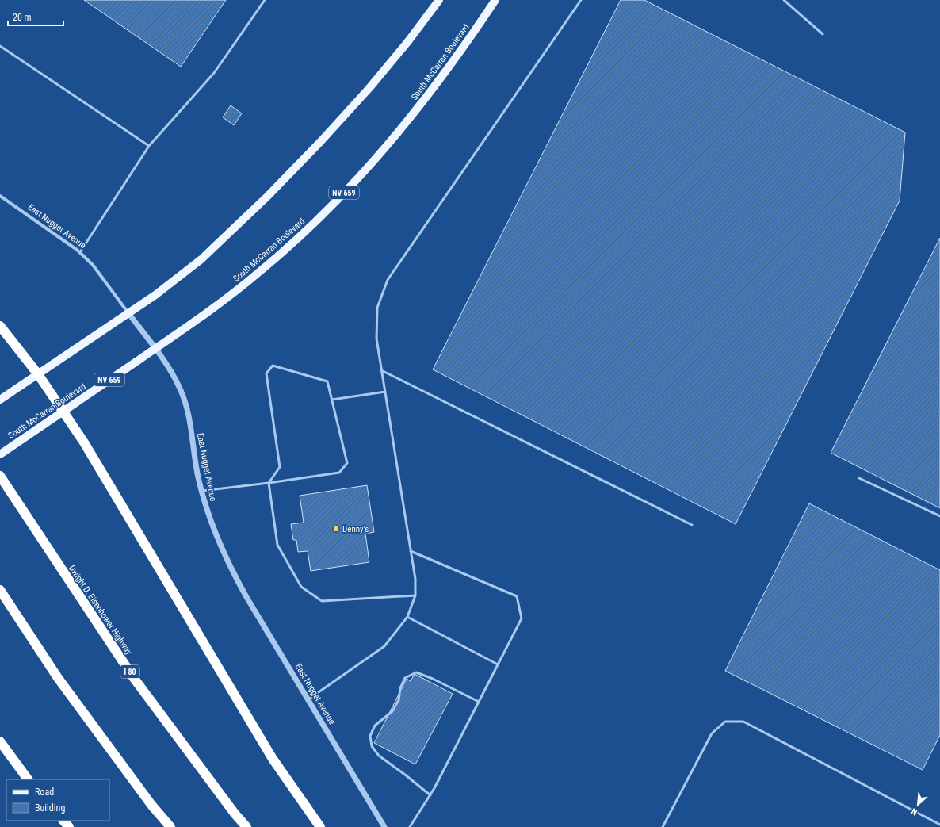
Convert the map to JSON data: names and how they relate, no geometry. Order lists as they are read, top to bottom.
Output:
{
  "streets": {
    "highway": ["Dwight D. Eisenhower Highway", "I 80"],
    "main road": ["South McCarran Boulevard", "NV 659"],
    "street": ["East Nugget Avenue"]
  },
  "crossings": [
    ["South McCarran Boulevard", "East Nugget Avenue"]
  ],
  "places": ["Denny's"],
  "legend": ["Road", "Building"],
  "scale_bar": "20 m",
  "north": "bottom left"
}
